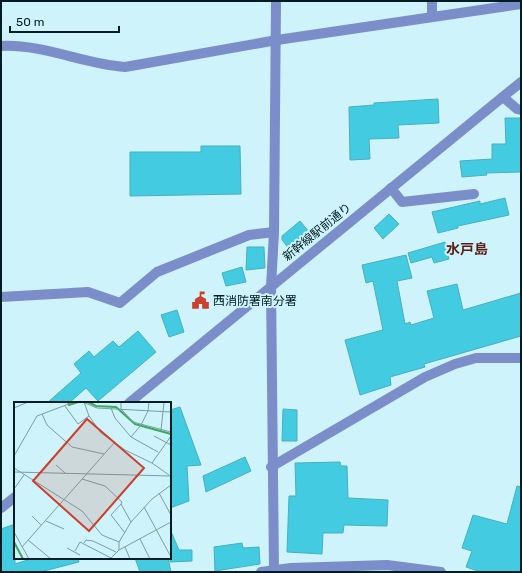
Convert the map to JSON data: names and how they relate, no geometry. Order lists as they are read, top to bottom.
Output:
{
  "streets": {
    "street": ["新幹線駅前通り"]
  },
  "districts": ["水戸島"],
  "places": {
    "public building": ["西消防署南分署"]
  },
  "scale_bar": "50 m"
}
